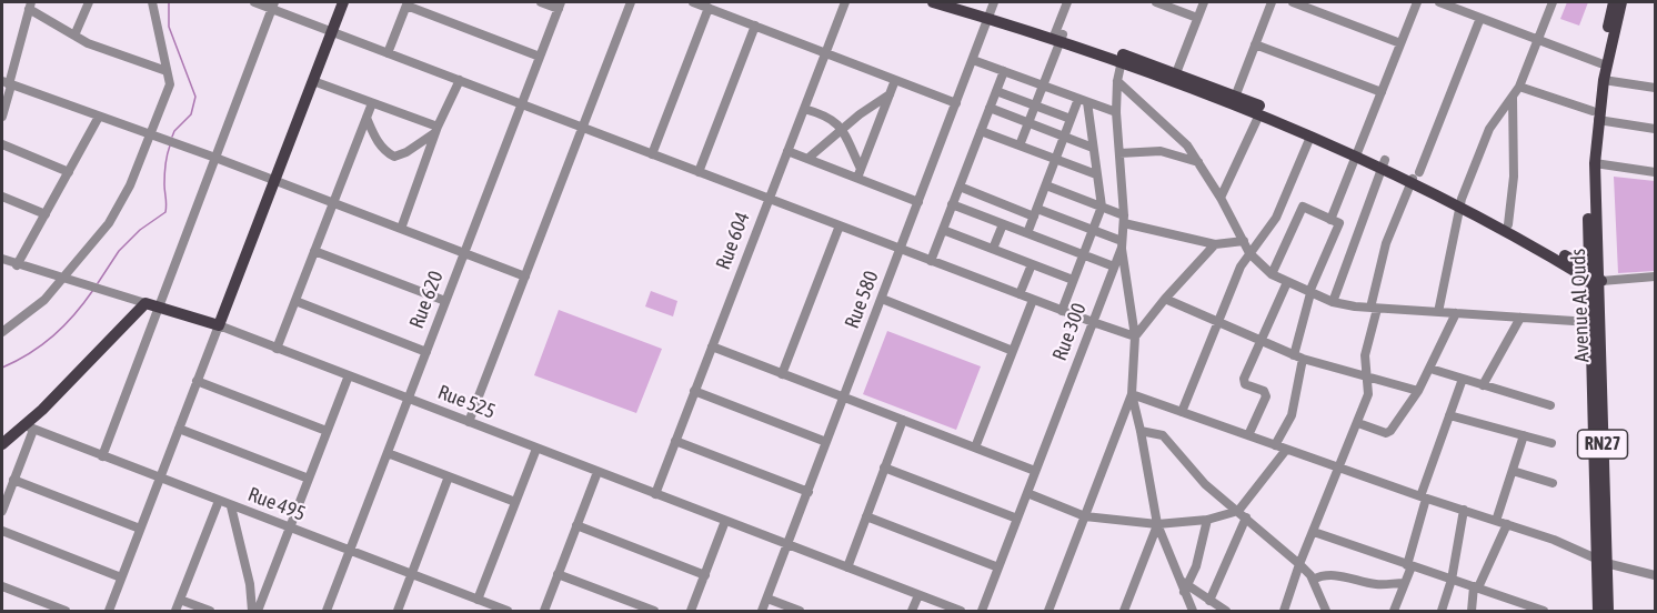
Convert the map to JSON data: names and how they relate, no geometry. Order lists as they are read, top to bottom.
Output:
{
  "streets": {
    "main road": ["Avenue Al Quds", "Rue 525", "RN27"],
    "street": [
      "Rue 604",
      "Rue 620",
      "Rue 580",
      "Rue 300",
      "Rue 495"
    ]
  },
  "crossings": [
    ["Rue 604", "Rue 525"],
    ["Rue 620", "Rue 525"],
    ["Rue 620", "Rue 495"],
    ["Rue 580", "Rue 525"]
  ]
}
